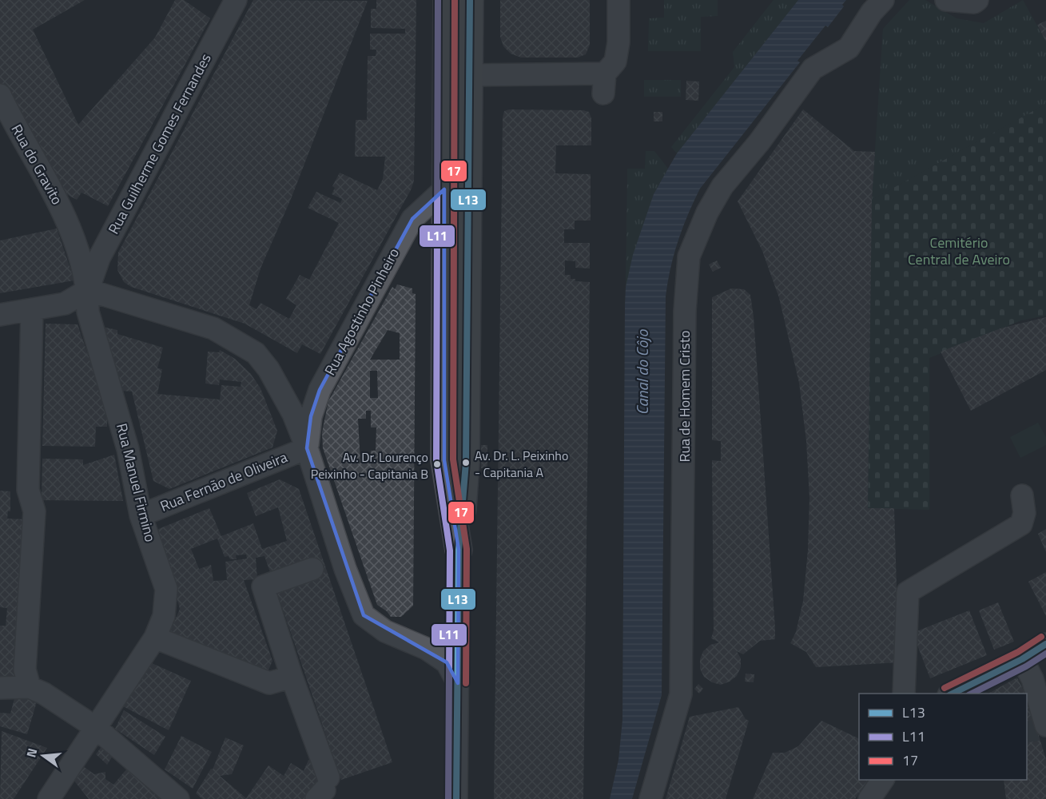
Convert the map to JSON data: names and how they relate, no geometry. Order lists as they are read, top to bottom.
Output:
{
  "streets": {
    "street": [
      "Rua Guilherme Gomes Fernandes",
      "Rua do Gravito",
      "Rua Agostinho Pinheiro",
      "Rua de Homem Cristo",
      "Rua Fernão de Oliveira",
      "Rua Manuel Firmino"
    ]
  },
  "crossings": [
    ["Rua Guilherme Gomes Fernandes", "Rua do Gravito"],
    ["Rua Guilherme Gomes Fernandes", "Rua Manuel Firmino"],
    ["Rua do Gravito", "Rua Manuel Firmino"],
    ["Rua Agostinho Pinheiro", "Rua Fernão de Oliveira"],
    ["Rua Fernão de Oliveira", "Rua Manuel Firmino"]
  ],
  "water": ["Canal do Côjo"],
  "parks": ["Cemitério Central de Aveiro"],
  "places": ["Av. Dr. L. Peixinho - Capitania A", "Av. Dr. Lourenço Peixinho - Capitania B"],
  "lines": ["transit line L13", "transit line L11", "transit line 17"],
  "legend": ["L13", "L11", "17"],
  "north": "left"
}
